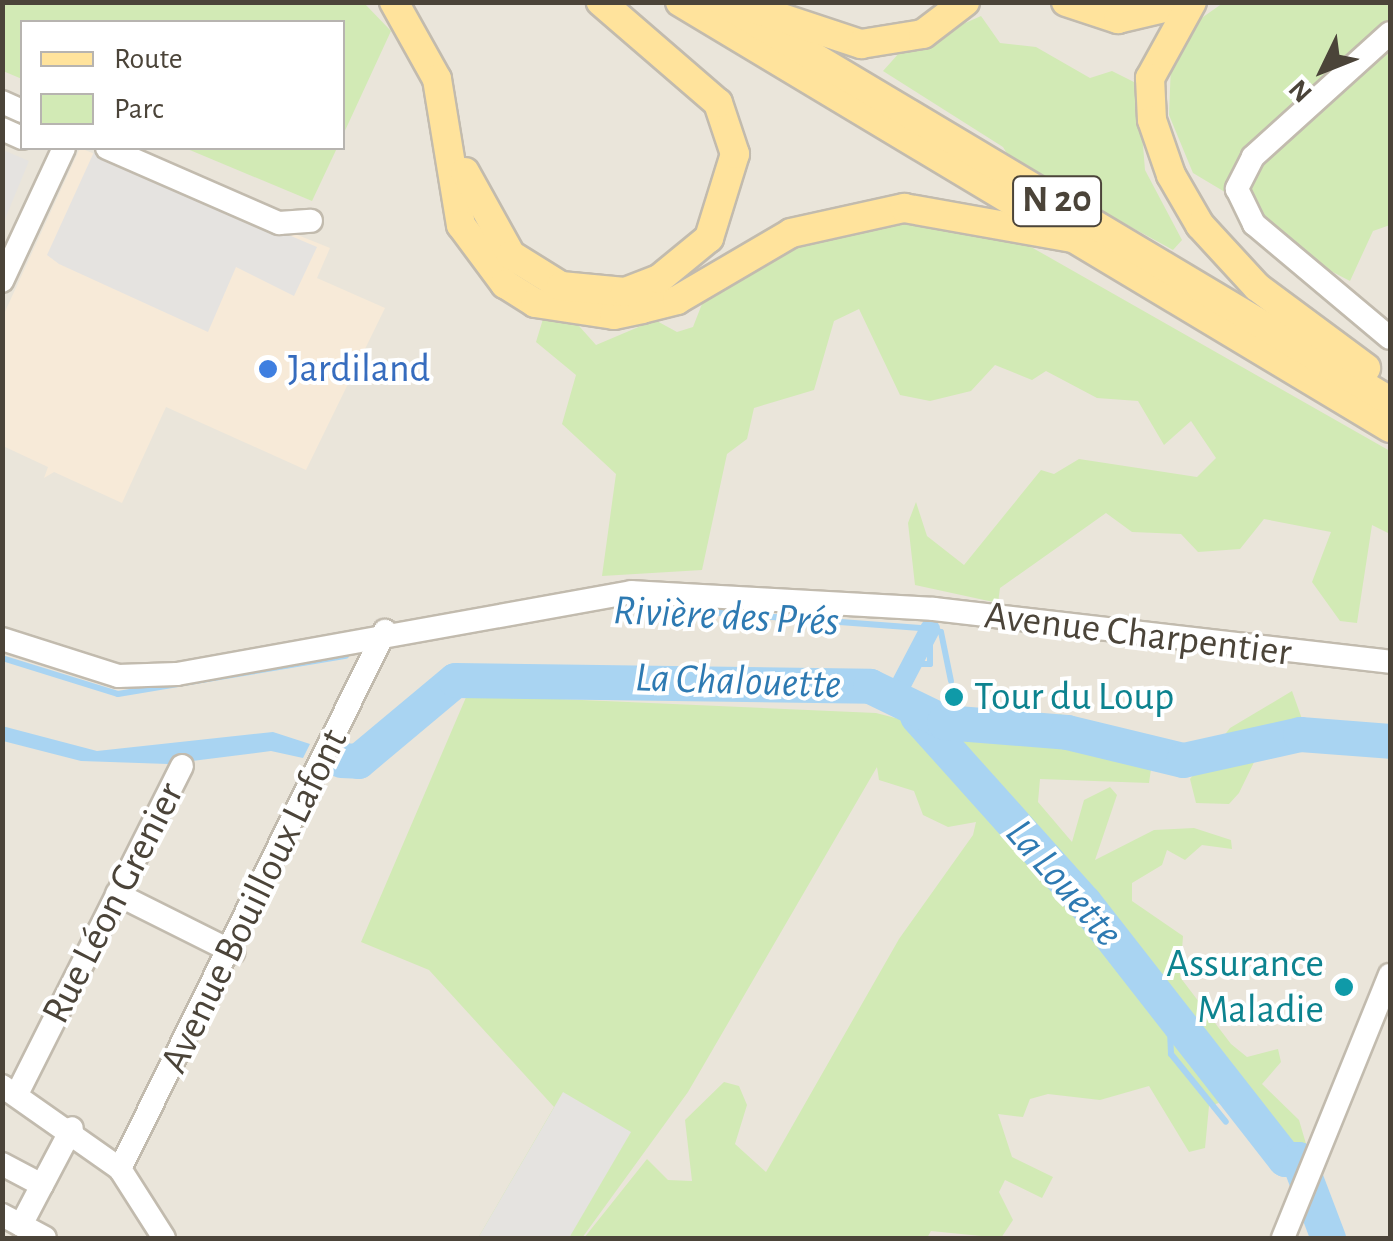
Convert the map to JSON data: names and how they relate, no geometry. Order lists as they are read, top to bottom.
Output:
{
  "streets": {
    "main road": ["N 20"],
    "street": ["Avenue Charpentier", "Avenue Bouilloux Lafont", "Rue Léon Grenier"]
  },
  "crossings": [
    ["Avenue Charpentier", "Avenue Bouilloux Lafont"]
  ],
  "water": ["Rivière des Prés", "La Chalouette", "La Louette"],
  "places": ["Jardiland", "Tour du Loup", "Assurance Maladie"],
  "legend": ["Route", "Parc"],
  "north": "bottom left"
}
